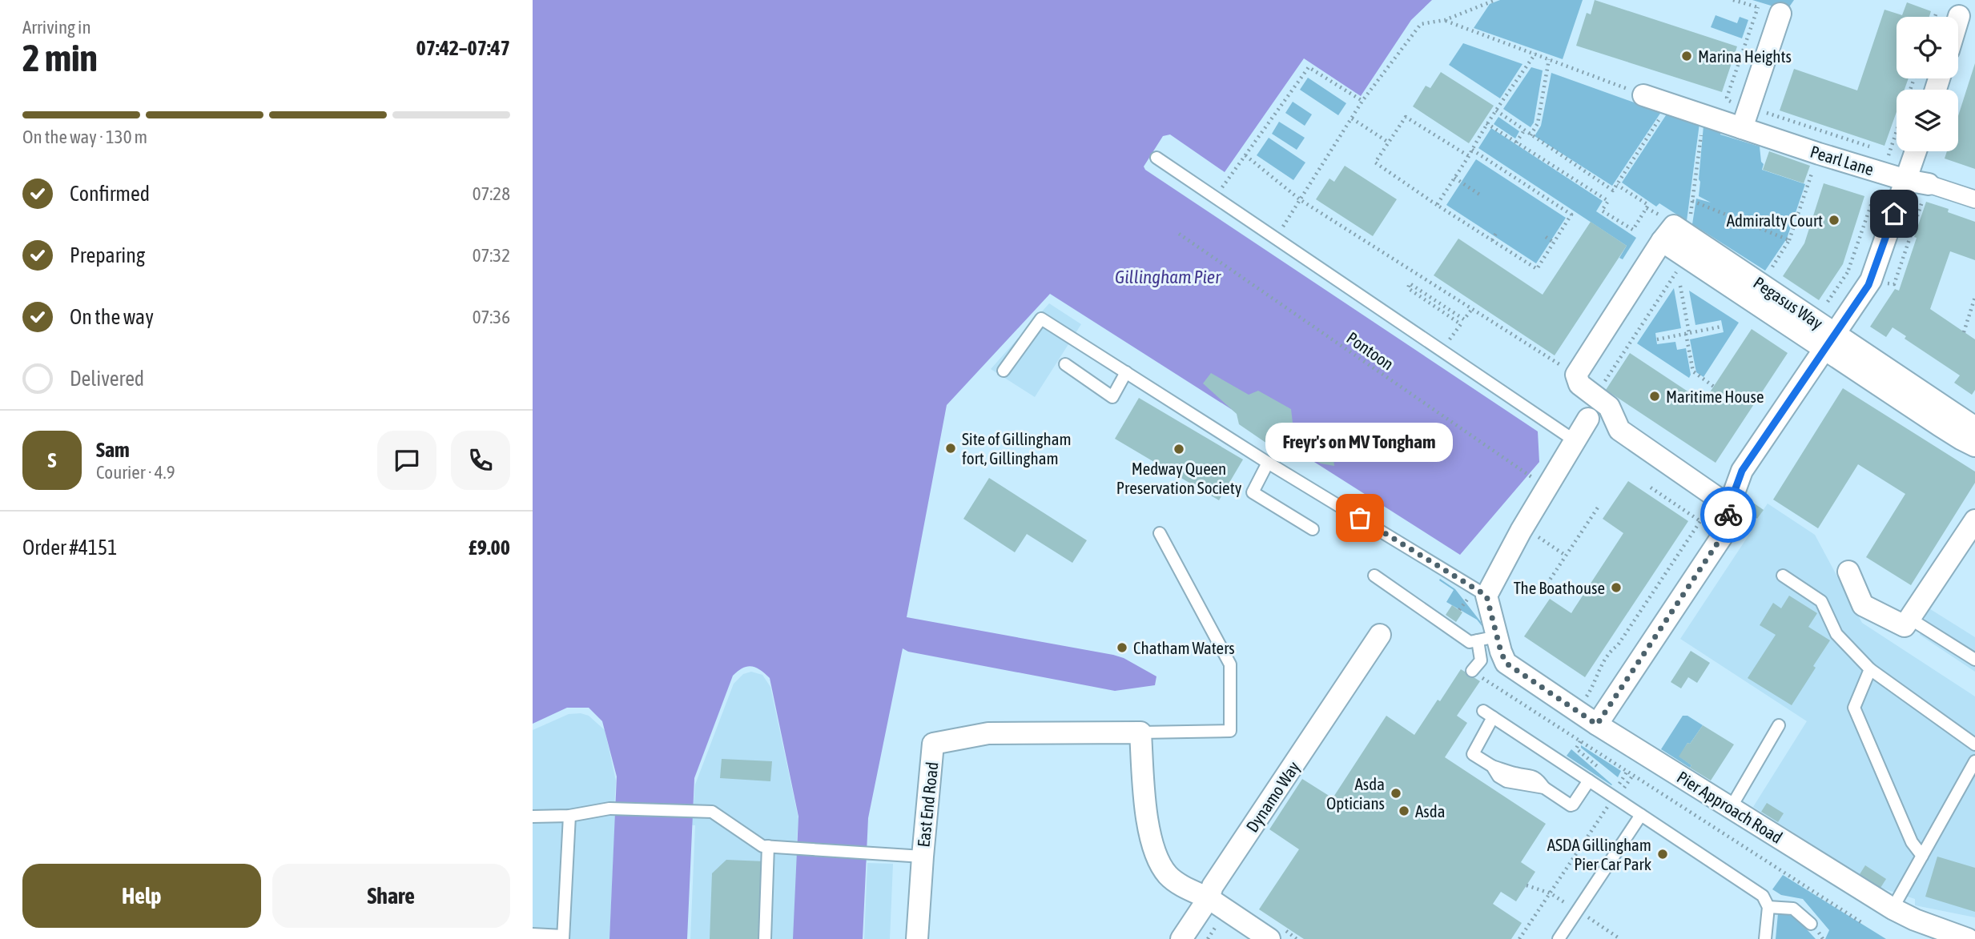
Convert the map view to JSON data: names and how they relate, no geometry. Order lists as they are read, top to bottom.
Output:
{
  "streets": {
    "street": [
      "Pearl Lane",
      "Pegasus Way",
      "Dynamo Way",
      "East End Road",
      "Pier Approach Road"
    ],
    "path": ["Pontoon"]
  },
  "water": ["Gillingham Pier"],
  "places": [
    "Marina Heights",
    "Admiralty Court",
    "Maritime House",
    "Site of Gillingham fort, Gillingham",
    "Medway Queen Preservation Society",
    "Freyr's on MV Tongham",
    "The Boathouse",
    "Chatham Waters",
    "Asda Opticians",
    "Asda",
    "ASDA Gillingham Pier Car Park"
  ],
  "page": {
    "heading": ["2 min", "Arriving in", "07:42–07:47"],
    "panel": [
      "Sam",
      "Courier · 4.9",
      "Order #4151",
      "£9.00"
    ],
    "bar": "On the way · 130 m",
    "list": [
      ["Confirmed", "07:28"],
      ["Preparing", "07:32"],
      ["On the way", "07:36"],
      "Delivered"
    ],
    "bubble": "Freyr's on MV Tongham",
    "round": "S",
    "buttons": ["Help", "Share"]
  }
}
